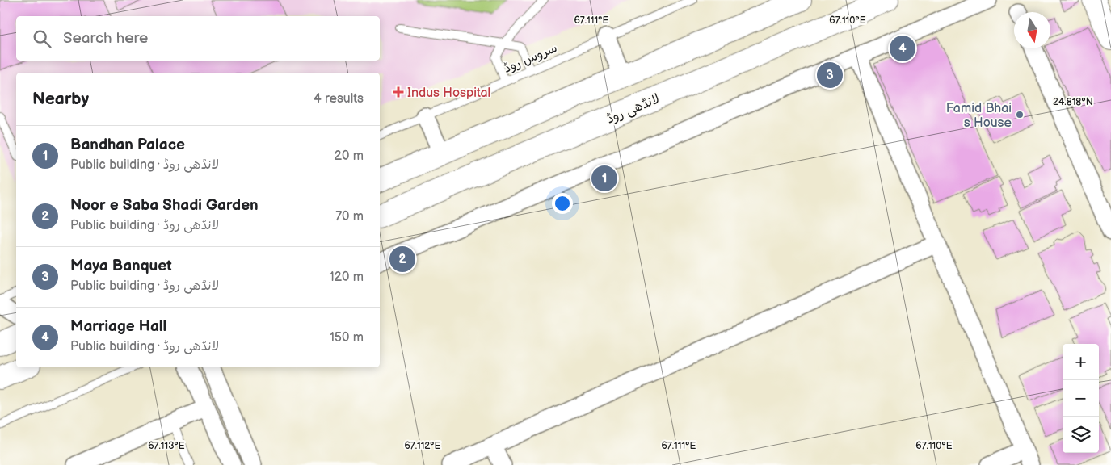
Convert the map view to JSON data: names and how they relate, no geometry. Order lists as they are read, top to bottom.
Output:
{
  "streets": {
    "main road": ["لانڈھی روڈ"],
    "lane": ["سروس روڈ"]
  },
  "places": {
    "health": ["Indus Hospital"],
    "other": ["Famid Bhai s House"]
  },
  "north": "bottom",
  "page": {
    "search": "Search here",
    "pins": [
      "4",
      "3",
      "1",
      "2"
    ],
    "heading": ["Nearby", "4 results"],
    "list": [
      {
        "mark": "1",
        "name": "Bandhan Palace",
        "note": "Public building · لانڈھی روڈ",
        "value": "20 m"
      },
      {
        "mark": "2",
        "name": "Noor e Saba Shadi Garden",
        "note": "Public building · لانڈھی روڈ",
        "value": "70 m"
      },
      {
        "mark": "3",
        "name": "Maya Banquet",
        "note": "Public building · لانڈھی روڈ",
        "value": "120 m"
      },
      {
        "mark": "4",
        "name": "Marriage Hall",
        "note": "Public building · لانڈھی روڈ",
        "value": "150 m"
      }
    ],
    "map_buttons": ["+", "−"]
  },
  "coordinates": [
    "67.111°E",
    "67.110°E",
    "24.818°N",
    "67.113°E",
    "67.112°E"
  ]
}
